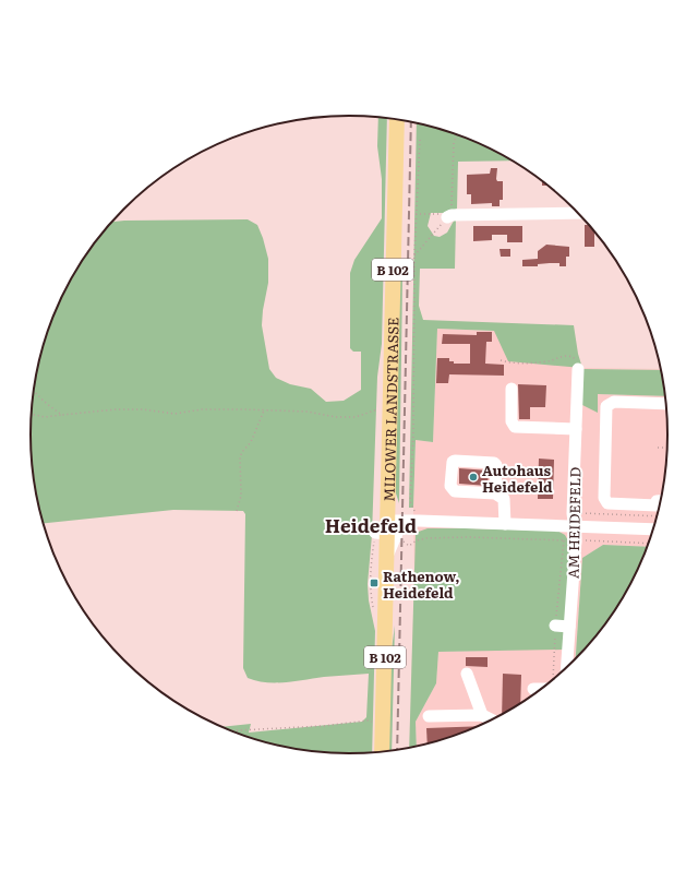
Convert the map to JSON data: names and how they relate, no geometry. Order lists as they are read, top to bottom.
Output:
{
  "streets": {
    "main road": ["B 102", "MILOWER LANDSTRASSE"],
    "street": ["AM HEIDEFELD"]
  },
  "districts": ["Heidefeld"],
  "places": {
    "other": ["Autohaus Heidefeld"],
    "transit": ["Rathenow, Heidefeld"]
  }
}
